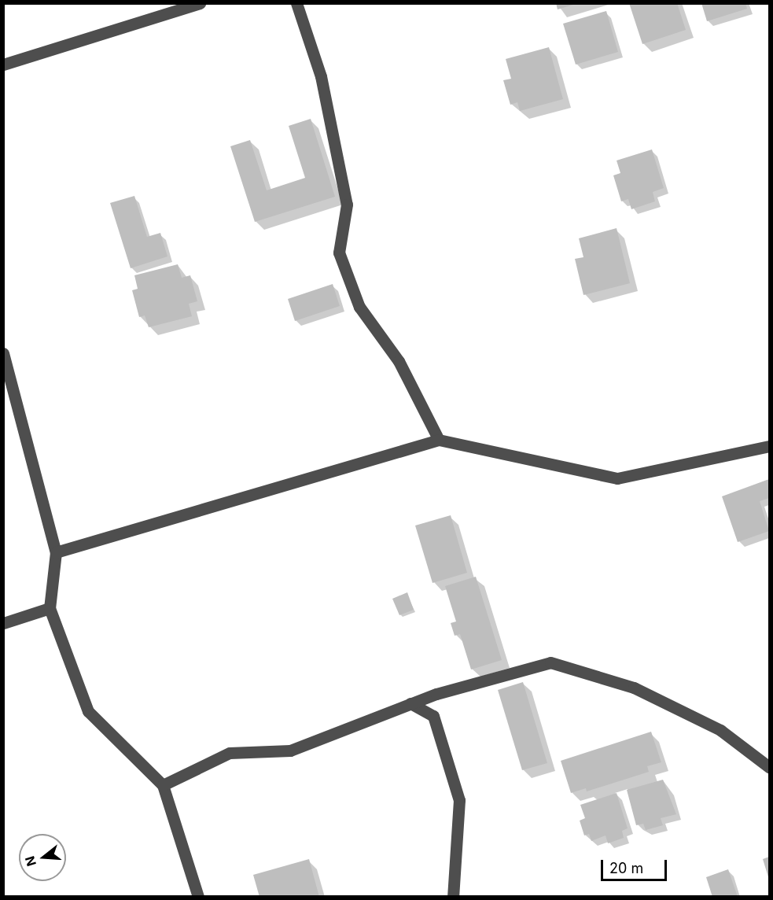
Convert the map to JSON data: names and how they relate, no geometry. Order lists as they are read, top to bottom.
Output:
{
  "scale_bar": "20 m",
  "north": "left"
}
